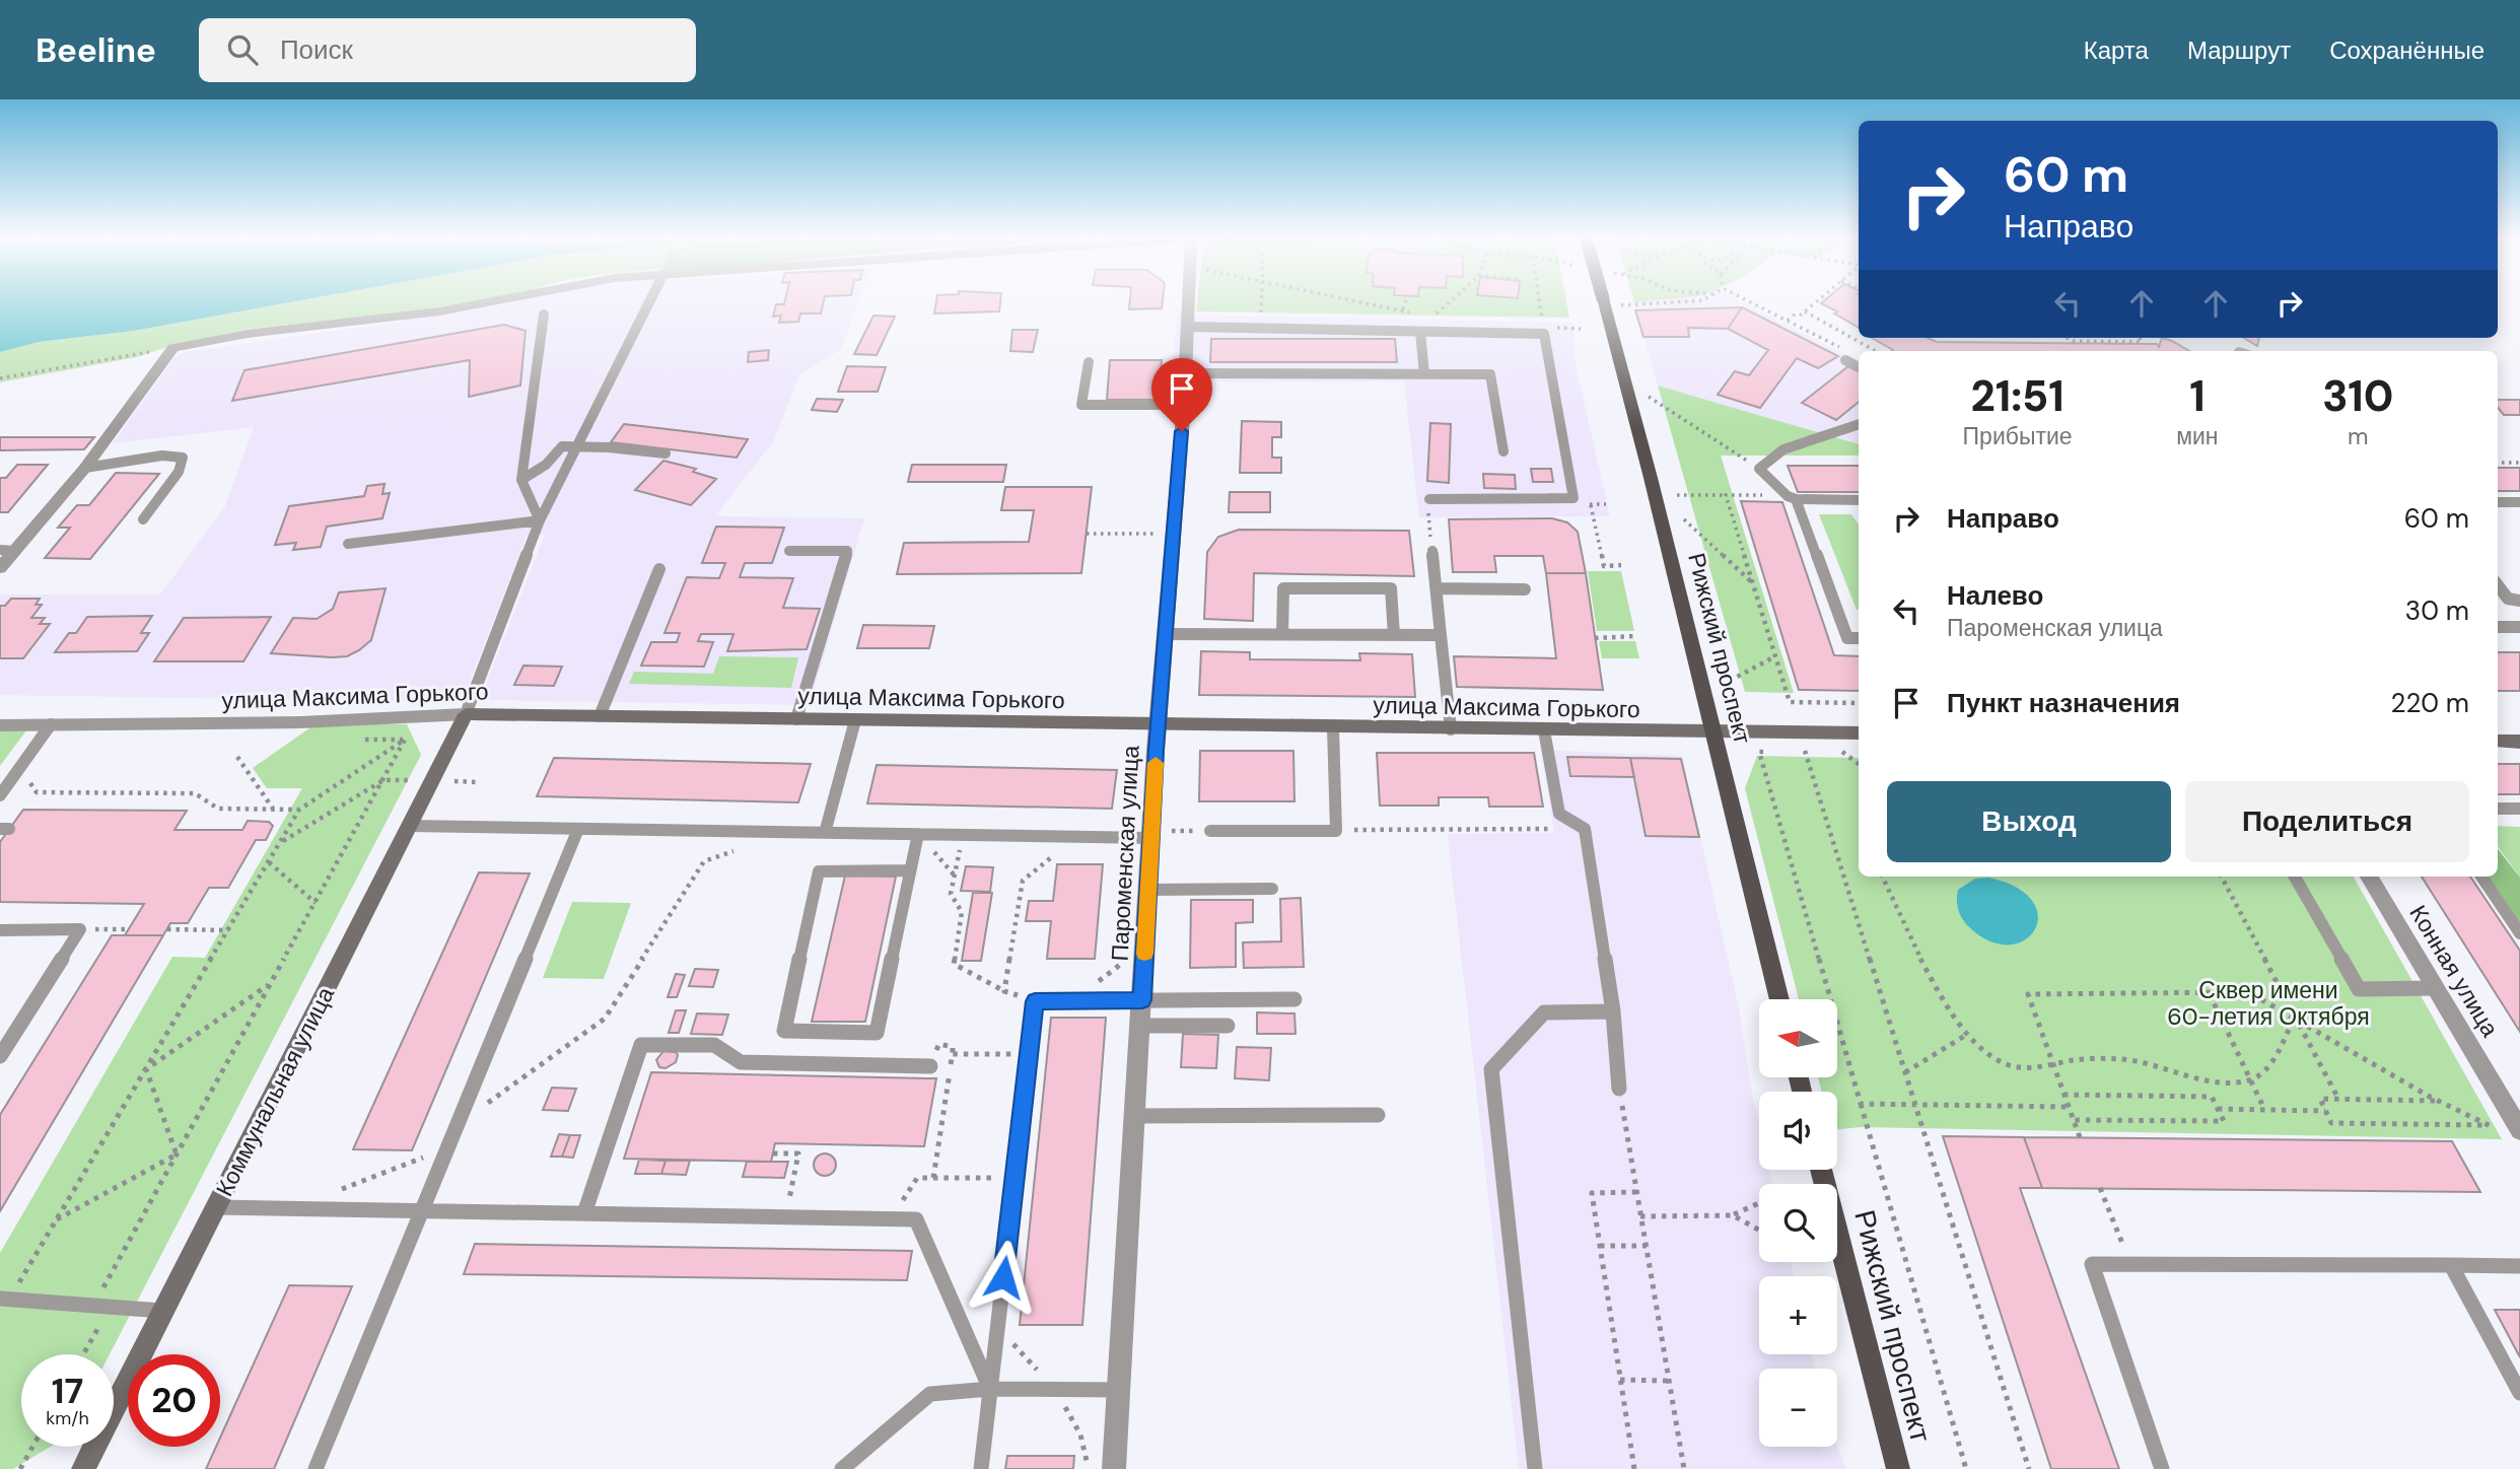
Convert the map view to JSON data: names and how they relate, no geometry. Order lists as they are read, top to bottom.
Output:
{
  "streets": {
    "main road": ["Рижский проспект", "улица Максима Горького", "Коммунальная улица"],
    "street": ["Пароменская улица", "Конная улица"]
  },
  "crossings": [
    ["Рижский проспект", "улица Максима Горького"],
    ["улица Максима Горького", "Пароменская улица"],
    ["улица Максима Горького", "Коммунальная улица"]
  ],
  "parks": ["Сквер имени 60-летия Октября"],
  "north": "left",
  "page": {
    "header": "Beeline",
    "search": "Поиск",
    "nav": ["Карта", "Маршрут", "Сохранённые"],
    "turn": ["60 m", "Направо"],
    "eta": [
      "21:51",
      "Прибытие",
      "1",
      "мин",
      "310",
      "m"
    ],
    "list": [
      {
        "name": "Направо",
        "value": "60 m"
      },
      {
        "name": "Налево",
        "note": "Пароменская улица",
        "value": "30 m"
      },
      {
        "name": "Пункт назначения",
        "value": "220 m"
      }
    ],
    "buttons": ["Выход", "Поделиться"],
    "map_buttons": ["+", "−"],
    "speed": "17 km/h",
    "limit": "20"
  }
}
